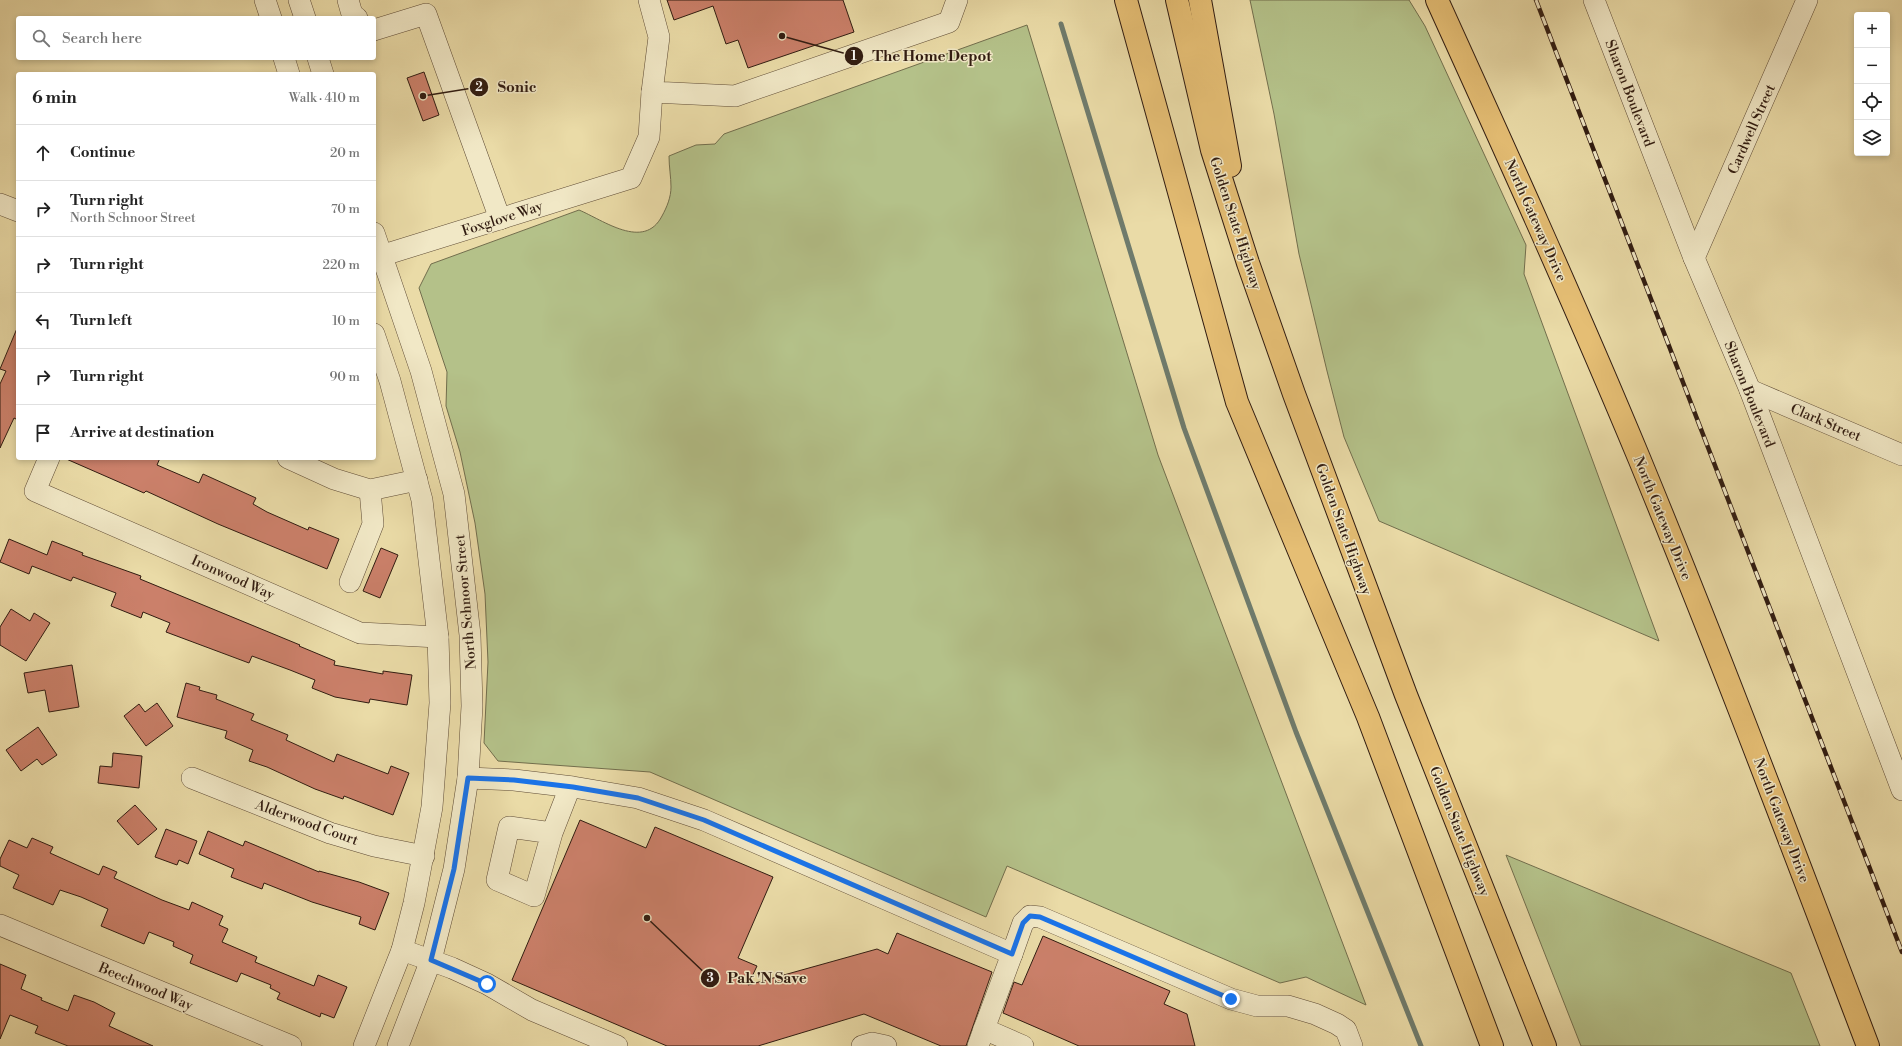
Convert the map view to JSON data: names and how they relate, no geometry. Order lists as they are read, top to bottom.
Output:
{
  "streets": {
    "main road": ["North Gateway Drive", "Golden State Highway"],
    "street": [
      "Sharon Boulevard",
      "Cardwell Street",
      "Foxglove Way",
      "Clark Street",
      "Ironwood Way",
      "North Schnoor Street",
      "Alderwood Court",
      "Beechwood Way"
    ]
  },
  "crossings": [
    ["Sharon Boulevard", "Cardwell Street"],
    ["Sharon Boulevard", "Clark Street"],
    ["Foxglove Way", "North Schnoor Street"]
  ],
  "places": ["The Home Depot", "Sonic", "Pak 'N Save"],
  "page": {
    "map_buttons": ["+", "−"],
    "search": "Search here",
    "heading": ["6 min", "Walk · 410 m"],
    "list": [
      ["Continue", "20 m"],
      ["Turn right", "North Schnoor Street", "70 m"],
      ["Turn right", "220 m"],
      ["Turn left", "10 m"],
      ["Turn right", "90 m"],
      "Arrive at destination"
    ]
  }
}
